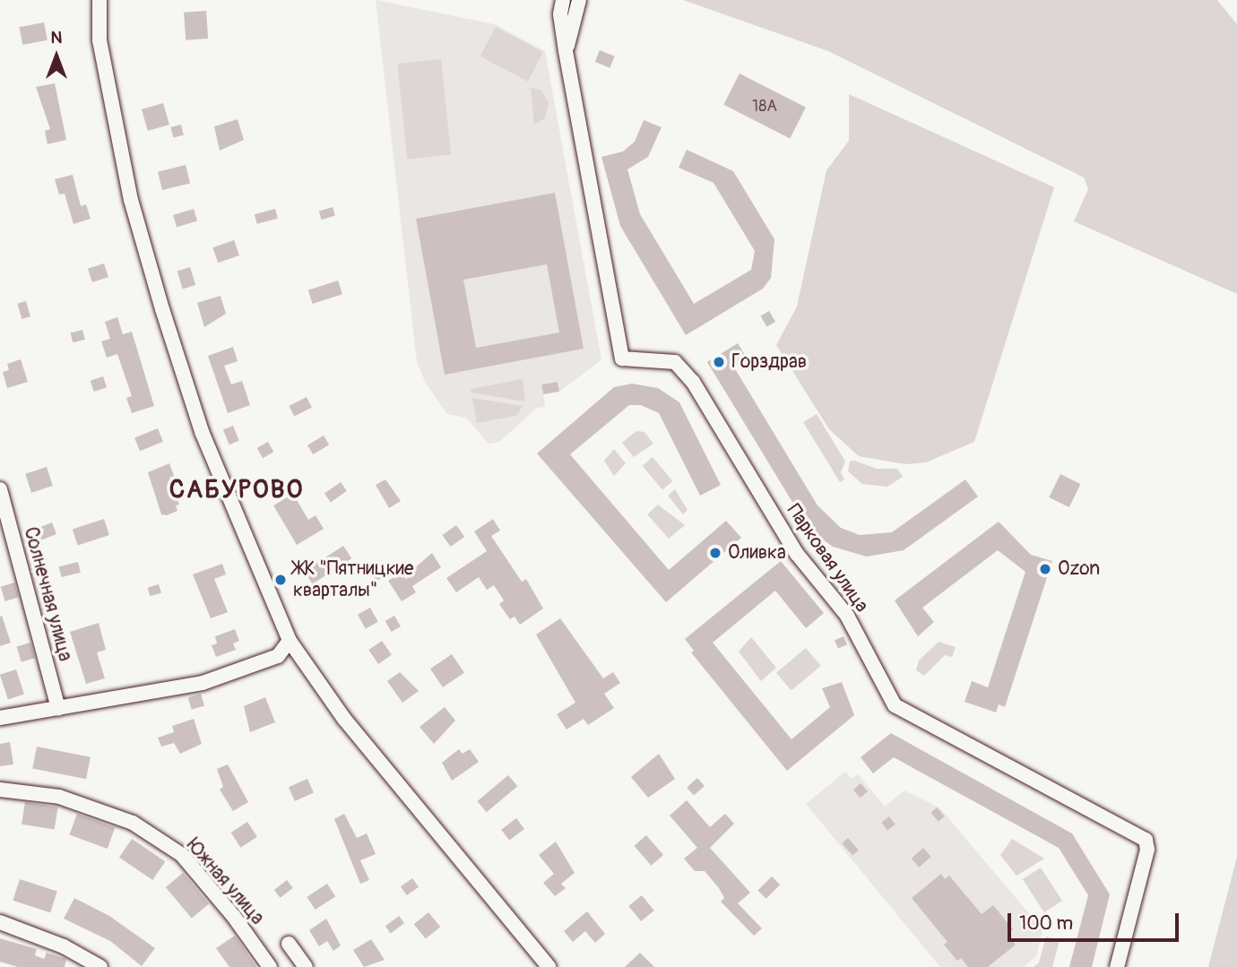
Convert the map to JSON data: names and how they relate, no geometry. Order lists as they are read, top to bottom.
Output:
{
  "streets": {
    "street": ["Парковая улица", "Солнечная улица", "Южная улица"]
  },
  "districts": ["САБУРОВО"],
  "places": [
    "Горздрав",
    "Оливка",
    "Ozon",
    "ЖК \"Пятницкие кварталы\""
  ],
  "house_numbers": ["18А"],
  "scale_bar": "100 m",
  "north": "top"
}
